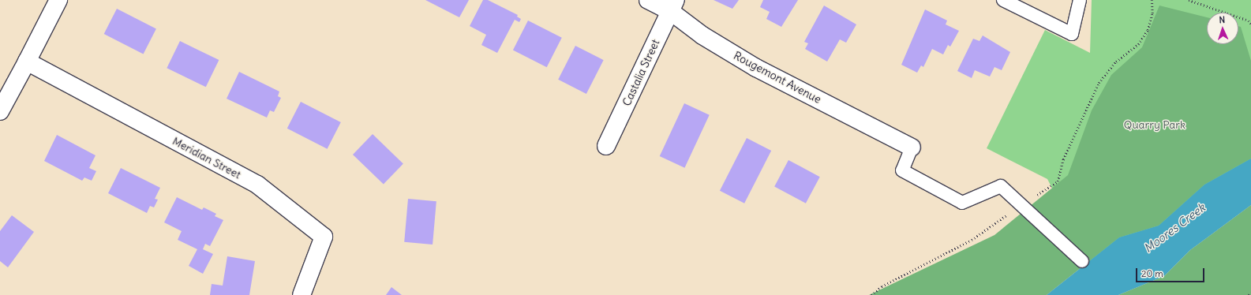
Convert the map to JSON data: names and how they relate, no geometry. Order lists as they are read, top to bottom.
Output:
{
  "streets": {
    "street": ["Castalia Street", "Rougemont Avenue", "Meridian Street"]
  },
  "crossings": [
    ["Castalia Street", "Rougemont Avenue"]
  ],
  "water": ["Moores Creek"],
  "parks": ["Quarry Park"],
  "scale_bar": "20 m",
  "north": "top"
}
